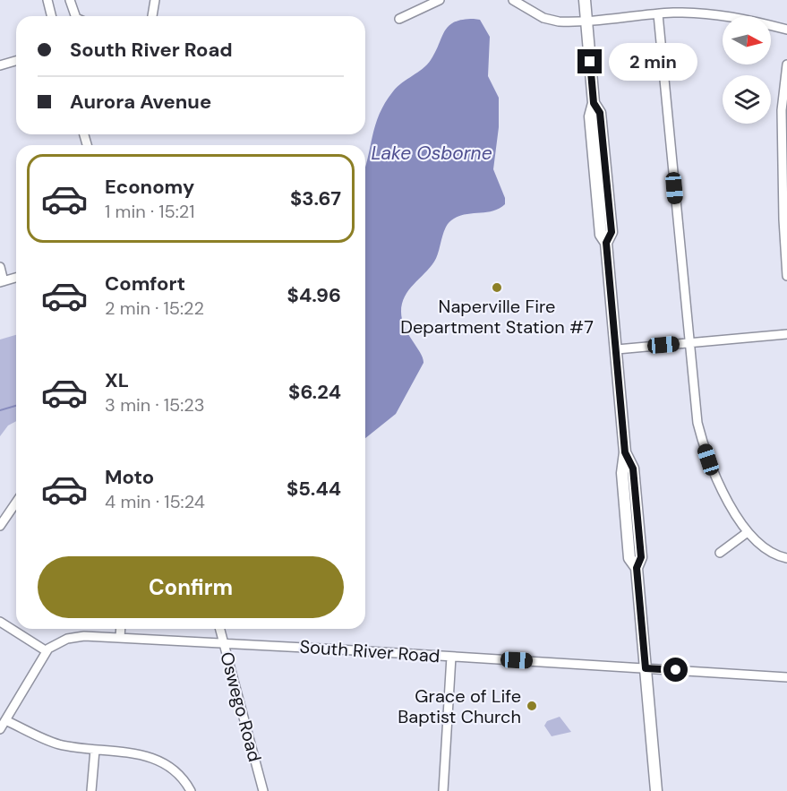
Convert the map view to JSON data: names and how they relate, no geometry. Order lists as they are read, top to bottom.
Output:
{
  "streets": {
    "street": ["South River Road", "Oswego Road"]
  },
  "crossings": [
    ["South River Road", "Oswego Road"]
  ],
  "water": ["Lake Osborne"],
  "places": ["Naperville Fire Department Station #7", "Grace of Life Baptist Church"],
  "north": "right",
  "page": {
    "banner": ["South River Road", "Aurora Avenue"],
    "bubble": "2 min",
    "list": [
      {
        "name": "Economy",
        "note": "1 min · 15:21",
        "value": "$3.67"
      },
      {
        "name": "Comfort",
        "note": "2 min · 15:22",
        "value": "$4.96"
      },
      {
        "name": "XL",
        "note": "3 min · 15:23",
        "value": "$6.24"
      },
      {
        "name": "Moto",
        "note": "4 min · 15:24",
        "value": "$5.44"
      }
    ],
    "buttons": "Confirm"
  }
}
